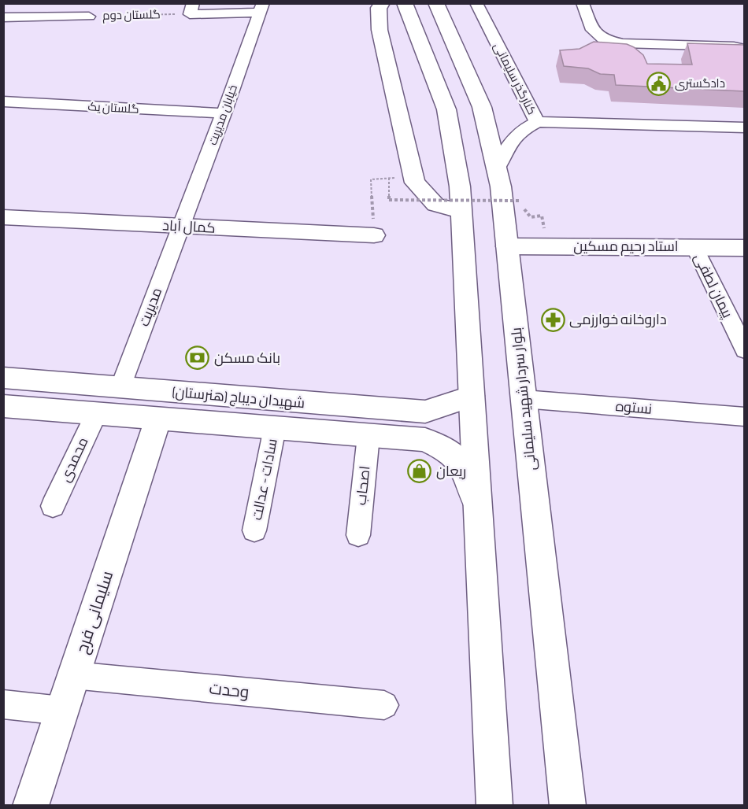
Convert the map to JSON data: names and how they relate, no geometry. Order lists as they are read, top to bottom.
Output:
{
  "streets": {
    "main road": [
      "کمال آباد",
      "استاد رحیم مسکین",
      "شهیدان دیباج (هنرستان)",
      "بلوار سردار شهید سلیمانی",
      "سلیمانی فرح"
    ],
    "street": [
      "گلستان دوم",
      "کنارگذر سلیمانی",
      "گلستان یک",
      "خیابان مدیریت",
      "پیمان لطفی",
      "مدیریت",
      "نستوه",
      "محمدی",
      "سادات - عدالت",
      "اصحاب",
      "وحدت"
    ]
  },
  "crossings": [
    ["کنارگذر سلیمانی", "بلوار سردار شهید سلیمانی"],
    ["گلستان یک", "خیابان مدیریت"],
    ["خیابان مدیریت", "کمال آباد"],
    ["خیابان مدیریت", "مدیریت"],
    ["کمال آباد", "مدیریت"],
    ["استاد رحیم مسکین", "پیمان لطفی"],
    ["استاد رحیم مسکین", "بلوار سردار شهید سلیمانی"],
    ["مدیریت", "شهیدان دیباج (هنرستان)"],
    ["شهیدان دیباج (هنرستان)", "محمدی"],
    ["شهیدان دیباج (هنرستان)", "سادات - عدالت"],
    ["شهیدان دیباج (هنرستان)", "اصحاب"],
    ["شهیدان دیباج (هنرستان)", "سلیمانی فرح"],
    ["بلوار سردار شهید سلیمانی", "نستوه"],
    ["سلیمانی فرح", "وحدت"]
  ],
  "places": {
    "public building": ["دادگستری"],
    "pharmacy": ["داروخانه خوارزمی"],
    "bank": ["بانک مسکن"],
    "shop": ["ریعان"]
  }
}
